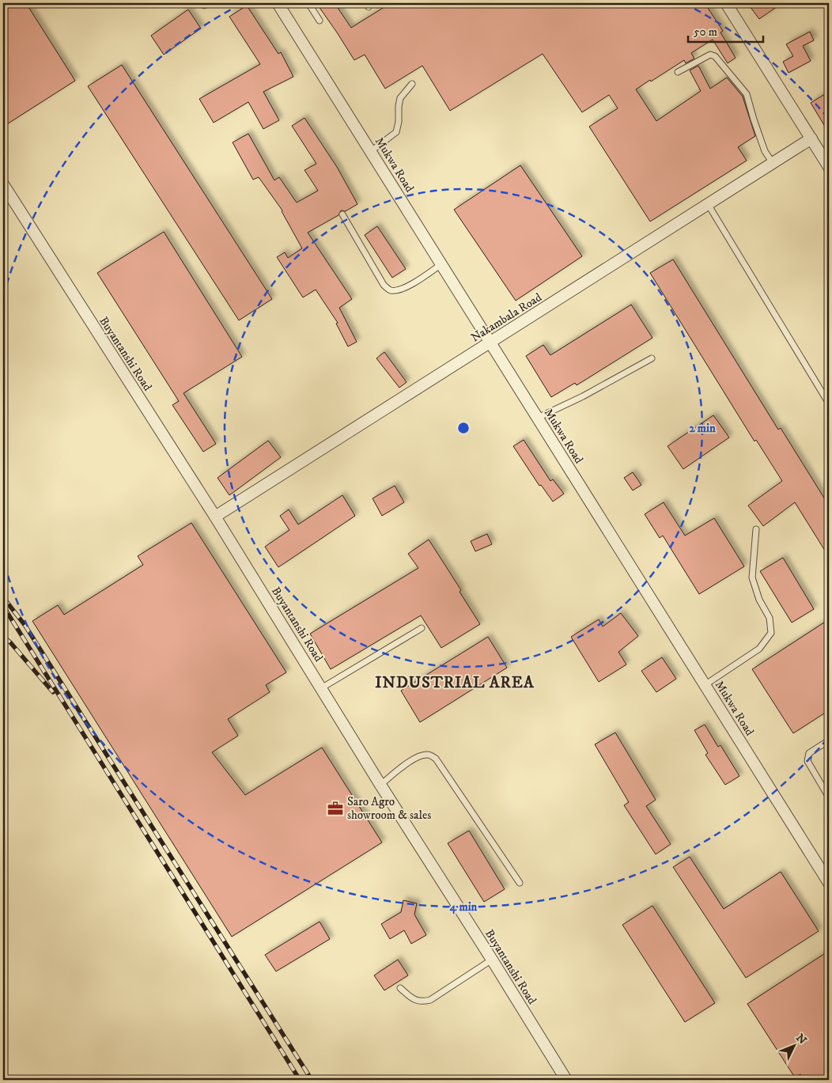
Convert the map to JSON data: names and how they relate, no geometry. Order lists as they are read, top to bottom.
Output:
{
  "streets": {
    "street": ["Mukwa Road", "Nakambala Road", "Buyantanshi Road"]
  },
  "crossings": [
    ["Mukwa Road", "Nakambala Road"],
    ["Nakambala Road", "Buyantanshi Road"]
  ],
  "districts": ["INDUSTRIAL AREA"],
  "places": {
    "office": ["Saro Agro showroom & sales"]
  },
  "scale_bar": "50 m",
  "north": "top right",
  "rings": ["2 min", "4 min"]
}
